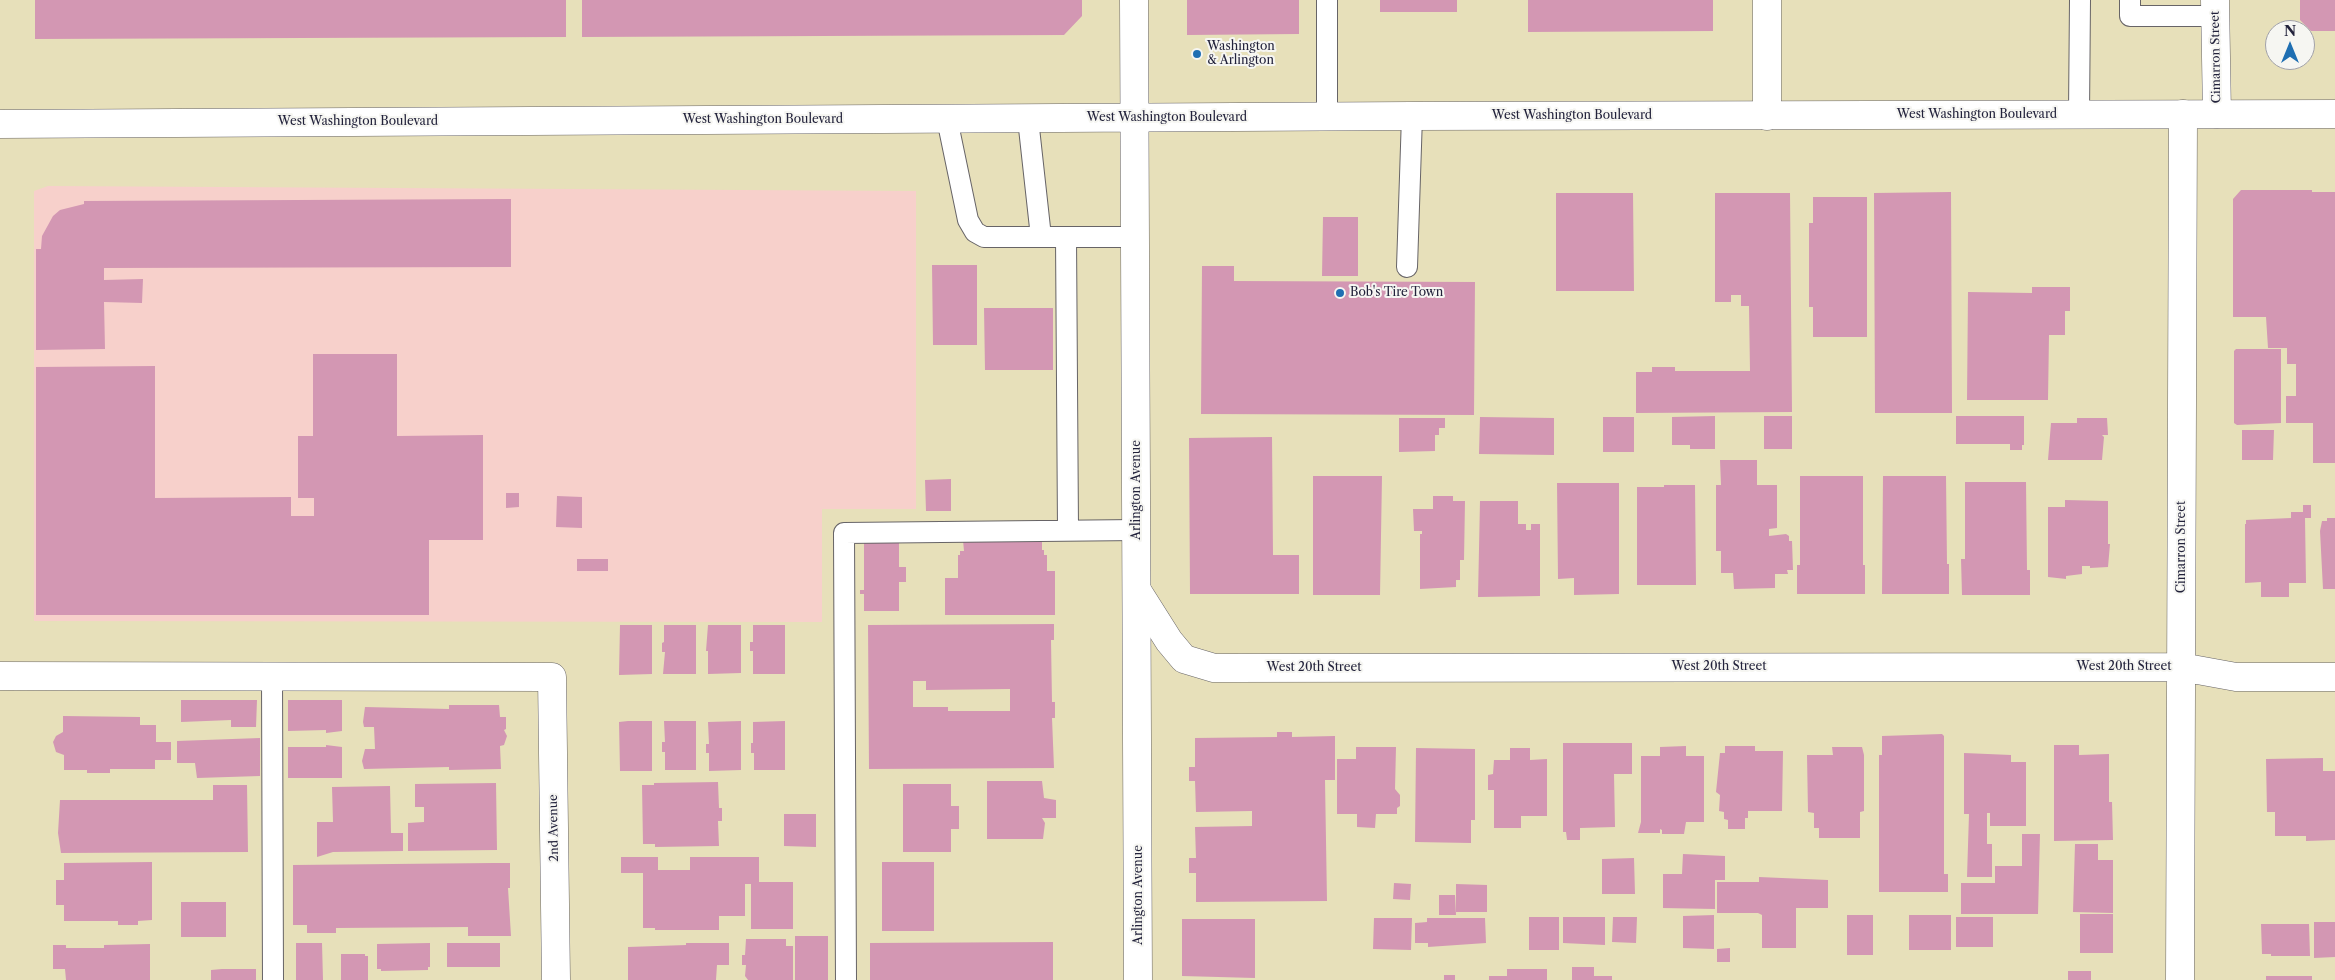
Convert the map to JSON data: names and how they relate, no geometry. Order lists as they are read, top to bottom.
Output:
{
  "streets": {
    "main road": [
      "Cimarron Street",
      "West Washington Boulevard",
      "Arlington Avenue",
      "West 20th Street",
      "2nd Avenue"
    ]
  },
  "crossings": [
    ["Cimarron Street", "West Washington Boulevard"],
    ["Cimarron Street", "West 20th Street"],
    ["West Washington Boulevard", "Arlington Avenue"],
    ["Arlington Avenue", "West 20th Street"]
  ],
  "places": ["Washington & Arlington", "Bob's Tire Town"],
  "north": "top"
}
